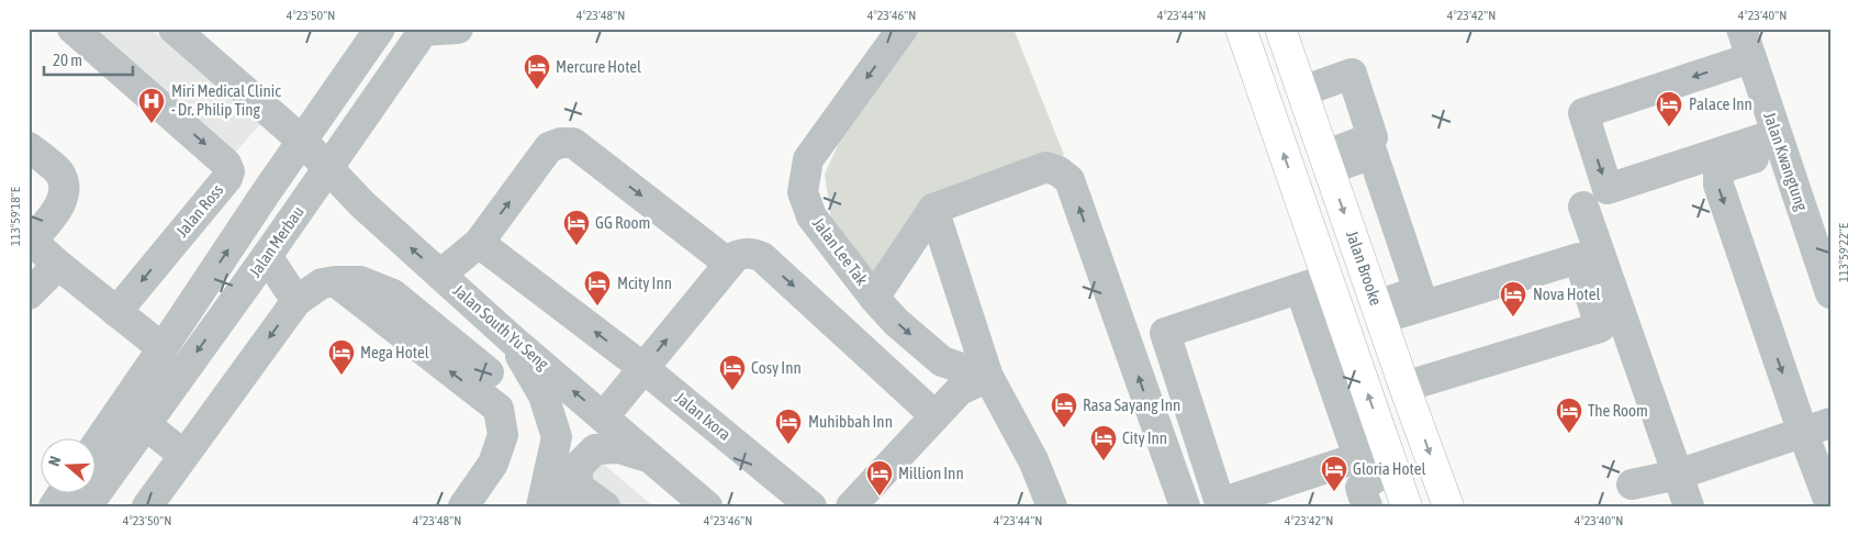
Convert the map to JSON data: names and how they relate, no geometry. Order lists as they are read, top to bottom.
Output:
{
  "streets": {
    "main road": ["Jalan Brooke"],
    "street": [
      "Jalan Kwangtung",
      "Jalan Ross",
      "Jalan Merbau",
      "Jalan Lee Tak",
      "Jalan South Yu Seng",
      "Jalan Ixora"
    ]
  },
  "crossings": [
    ["Jalan Merbau", "Jalan South Yu Seng"]
  ],
  "places": {
    "hotel": [
      "Mercure Hotel",
      "Palace Inn",
      "GG Room",
      "Mcity Inn",
      "Nova Hotel",
      "Mega Hotel",
      "Cosy Inn",
      "Rasa Sayang Inn",
      "The Room",
      "Muhibbah Inn",
      "City Inn",
      "Gloria Hotel",
      "Million Inn"
    ],
    "hospital": ["Miri Medical Clinic - Dr. Philip Ting"]
  },
  "scale_bar": "20 m",
  "north": "left",
  "coordinates": [
    "4°23'50\"N",
    "4°23'48\"N",
    "4°23'46\"N",
    "4°23'44\"N",
    "4°23'42\"N",
    "4°23'40\"N",
    "113°59'18\"E",
    "113°59'22\"E"
  ]
}
